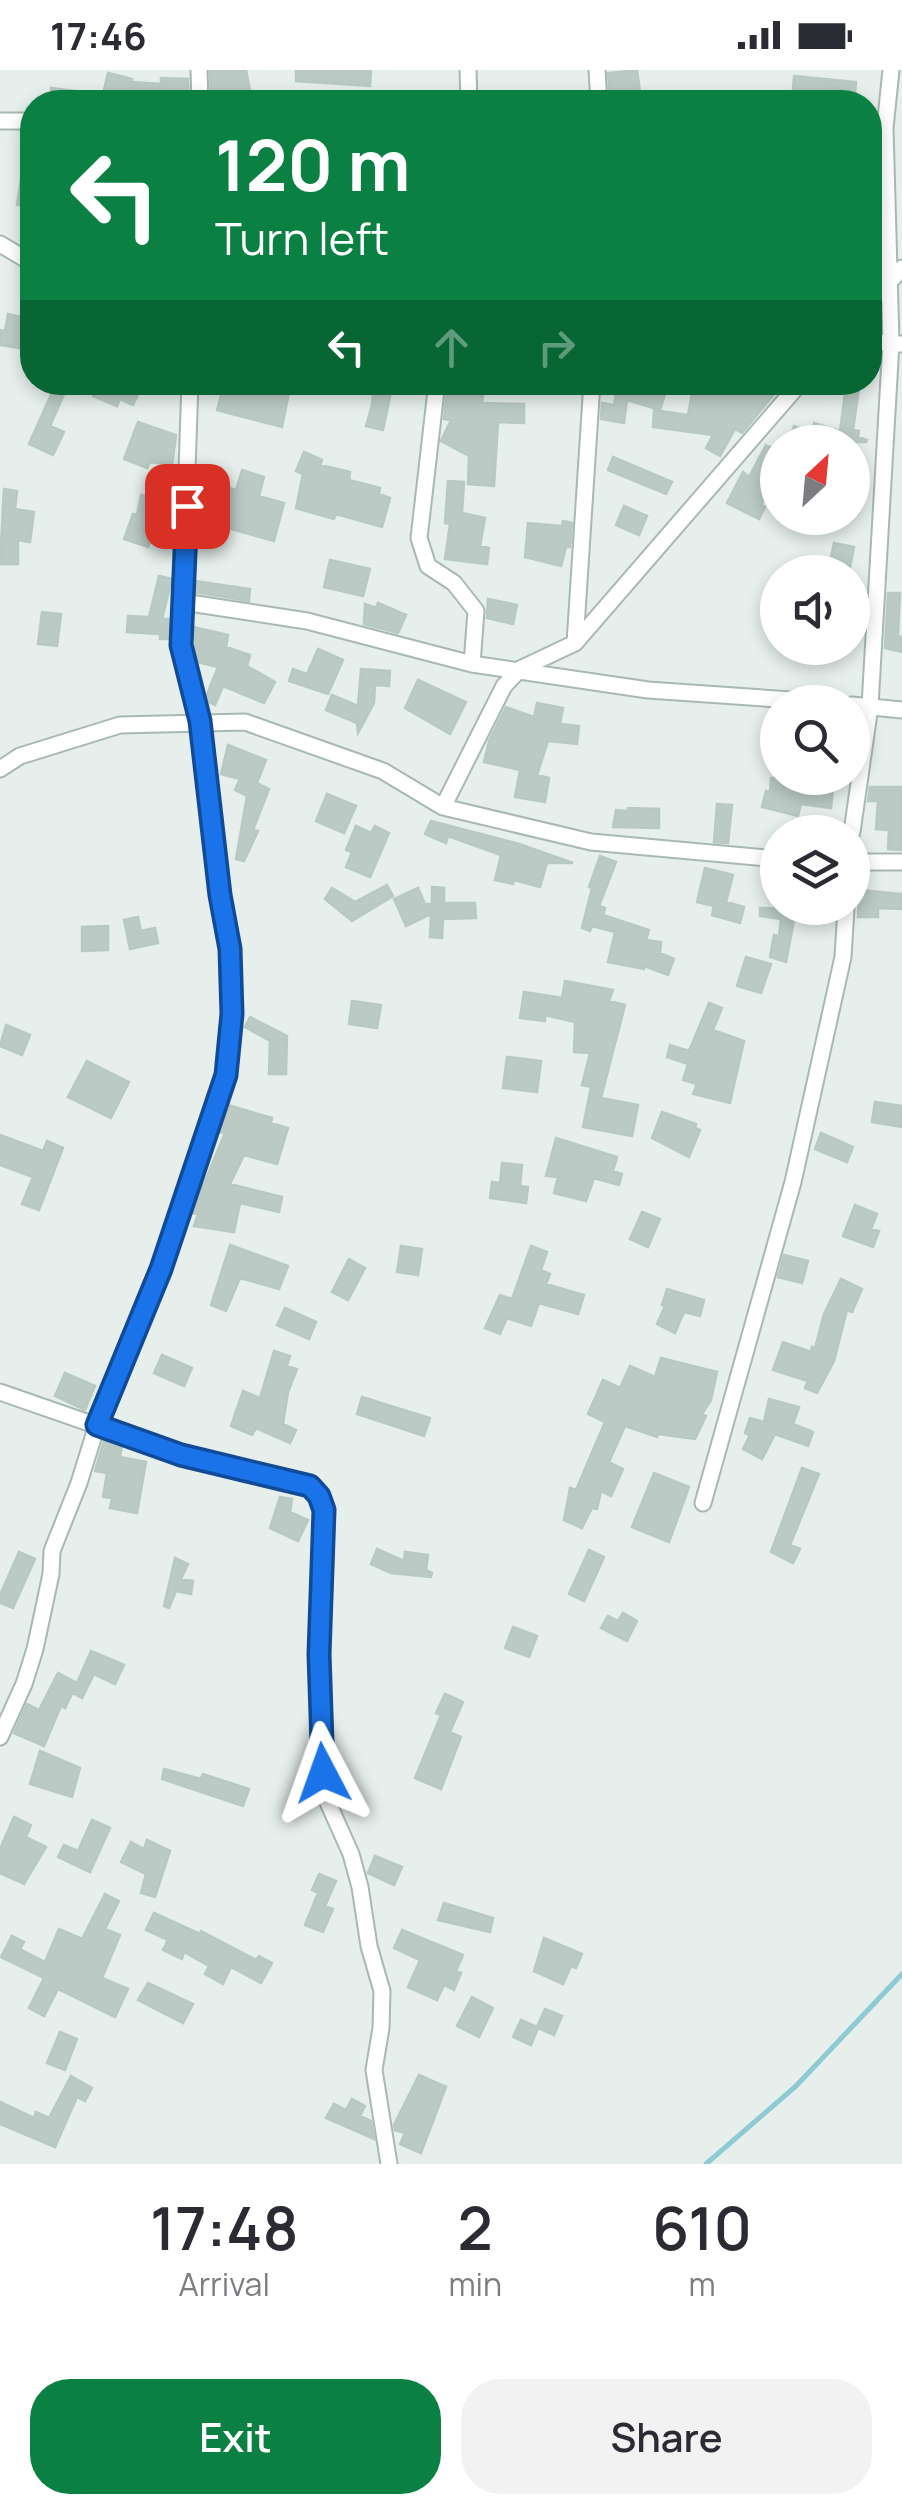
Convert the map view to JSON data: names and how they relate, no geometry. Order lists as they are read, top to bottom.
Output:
{
  "north": "top right",
  "page": {
    "status": "17:46",
    "turn": ["120 m", "Turn left"],
    "eta": [
      "17:48",
      "Arrival",
      "2",
      "min",
      "610",
      "m"
    ],
    "buttons": ["Exit", "Share"]
  }
}
